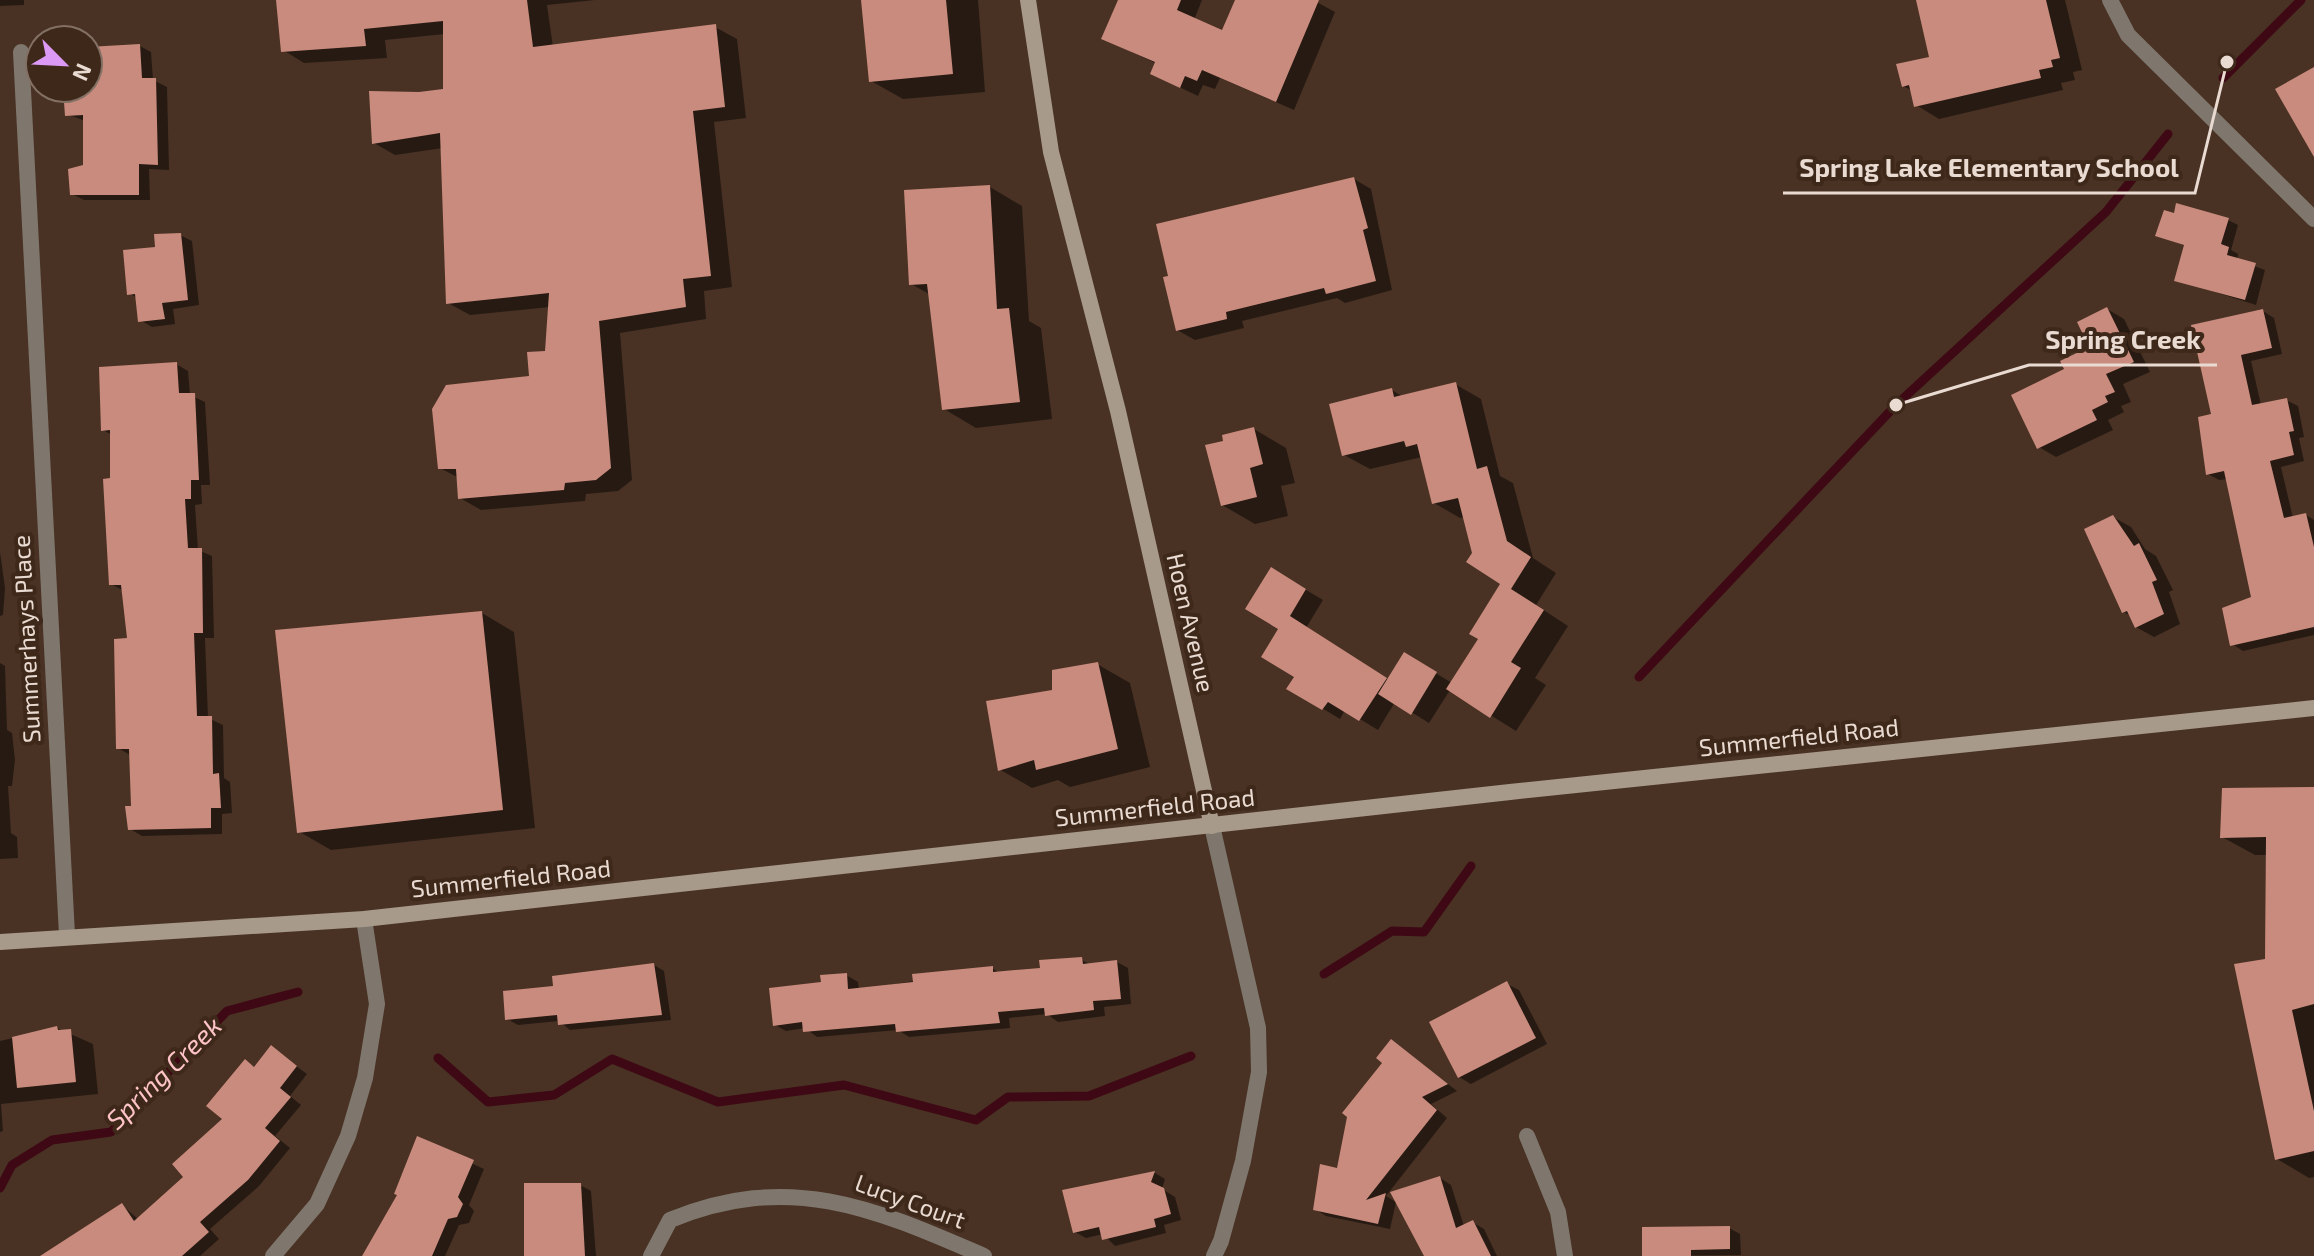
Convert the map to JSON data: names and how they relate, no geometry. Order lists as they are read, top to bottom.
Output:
{
  "streets": {
    "street": [
      "Hoen Avenue",
      "Summerhays Place",
      "Summerfield Road",
      "Lucy Court"
    ]
  },
  "crossings": [
    ["Hoen Avenue", "Summerfield Road"],
    ["Summerhays Place", "Summerfield Road"]
  ],
  "water": ["Spring Creek"],
  "places": ["Spring Lake Elementary School", "Spring Creek"],
  "north": "bottom right"
}
